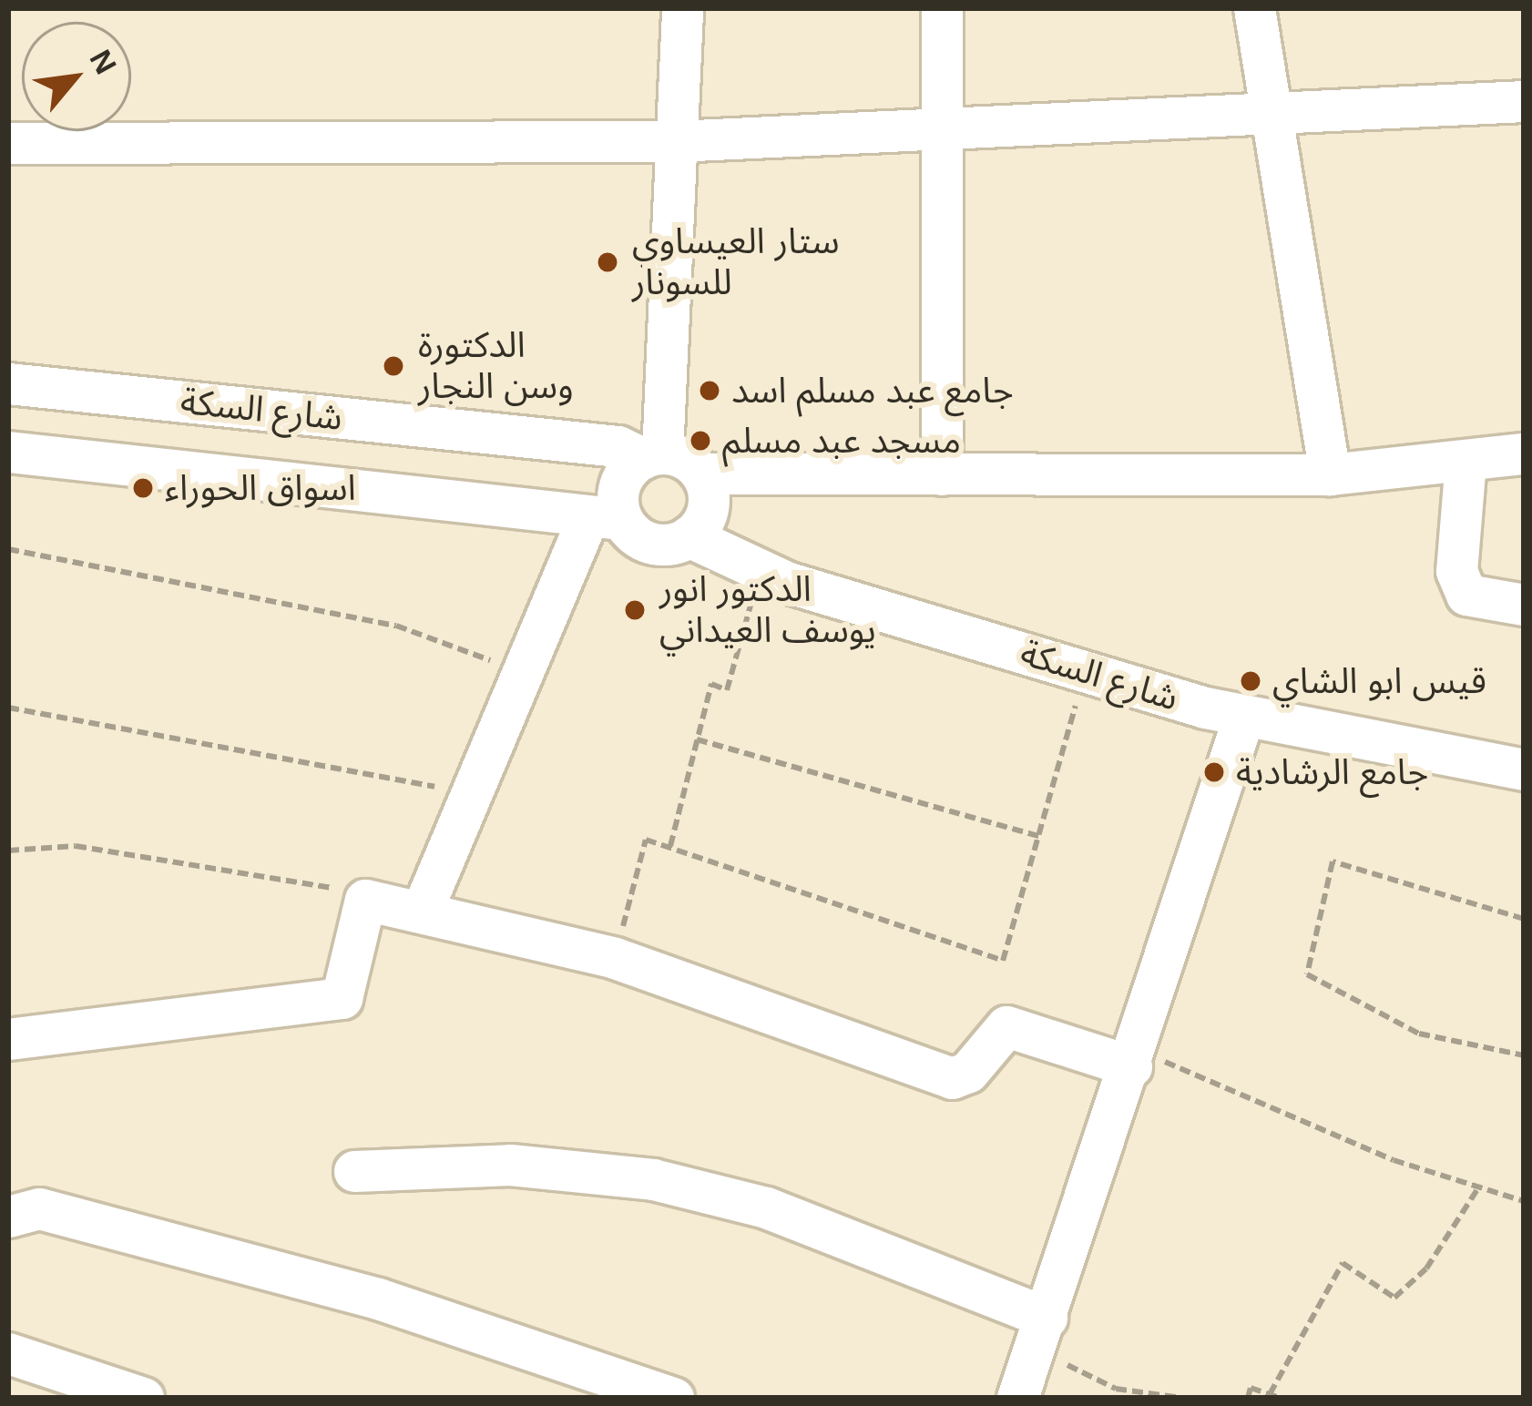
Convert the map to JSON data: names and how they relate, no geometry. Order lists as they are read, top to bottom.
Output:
{
  "streets": {
    "street": ["شارع السكة"]
  },
  "places": [
    "ستار العيساوي للسونار",
    "الدكتورة وسن النجار",
    "جامع عبد مسلم اسد",
    "مسجد عبد مسلم",
    "اسواق الحوراء",
    "الدكتور انور يوسف العيداني",
    "قيس ابو الشاي",
    "جامع الرشادية"
  ],
  "north": "top right"
}
